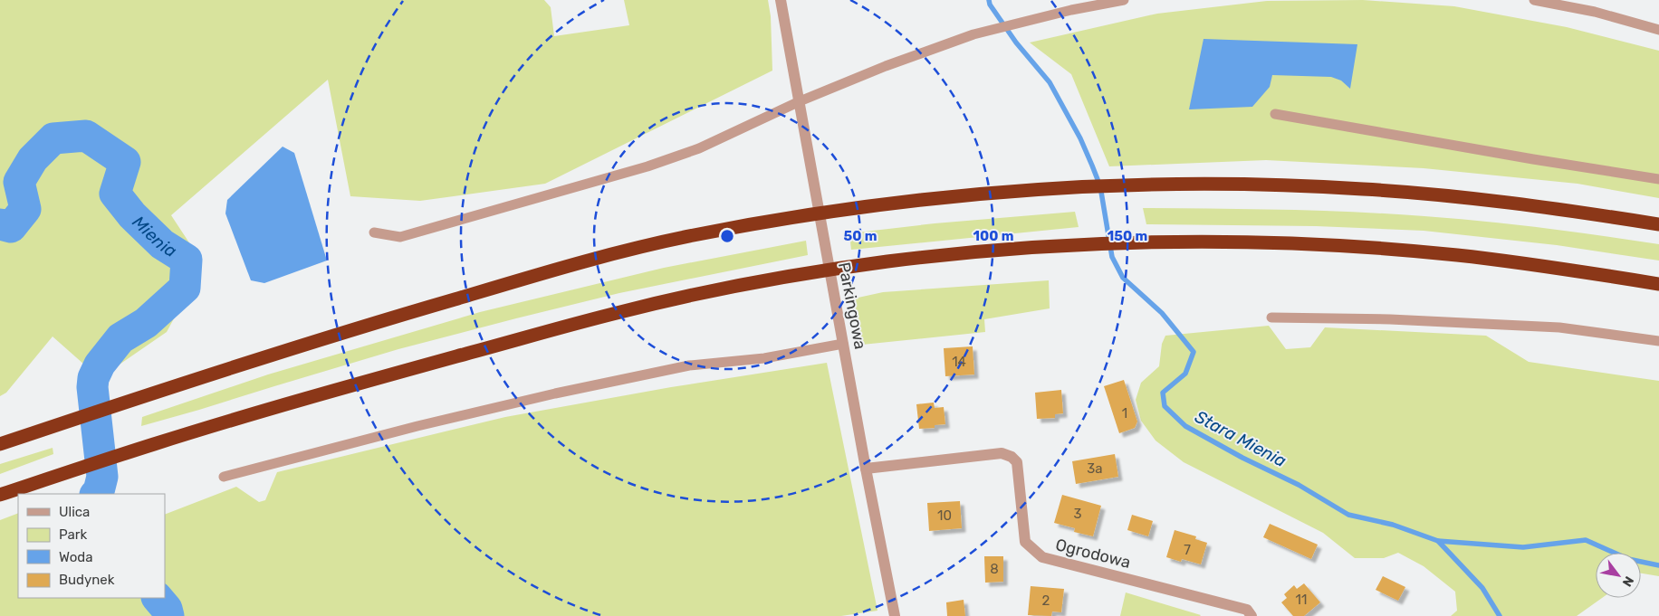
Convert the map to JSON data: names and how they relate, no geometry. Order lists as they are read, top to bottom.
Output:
{
  "streets": {
    "street": ["Parkingowa", "Ogrodowa"]
  },
  "crossings": [
    ["Parkingowa", "Ogrodowa"]
  ],
  "water": ["Mienia", "Stara Mienia"],
  "house_numbers": [
    "14",
    "1",
    "3a",
    "3",
    "10",
    "7",
    "8",
    "11",
    "2"
  ],
  "legend": [
    "Ulica",
    "Park",
    "Woda",
    "Budynek"
  ],
  "north": "bottom right",
  "rings": ["50 m", "100 m", "150 m"]
}
